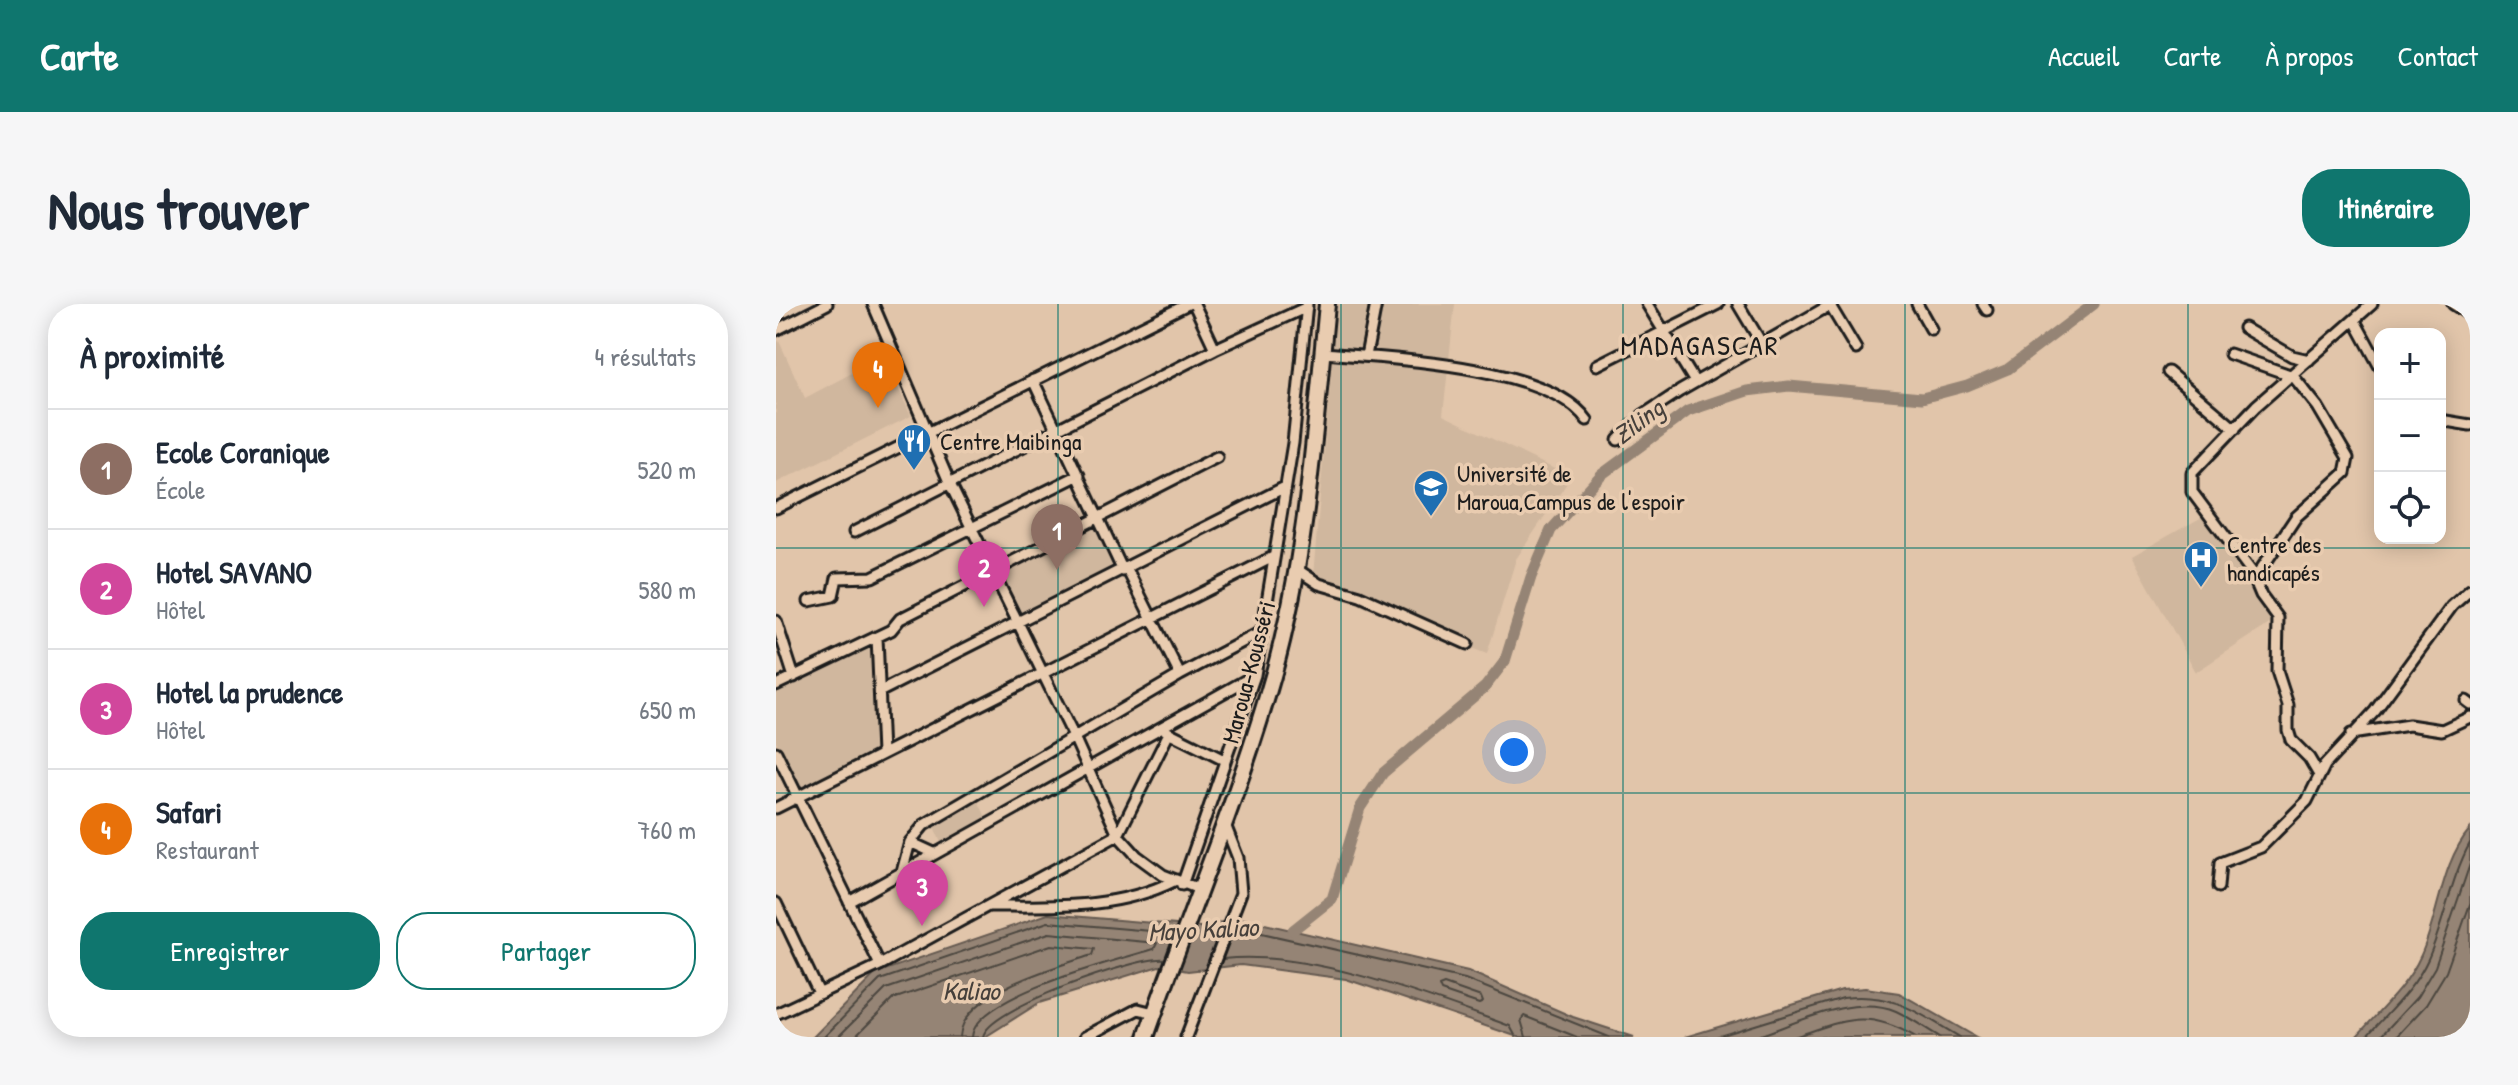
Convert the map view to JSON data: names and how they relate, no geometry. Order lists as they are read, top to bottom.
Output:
{
  "streets": {
    "highway": ["Maroua-Kousséri"]
  },
  "districts": ["MADAGASCAR"],
  "water": ["Ziling", "Mayo Kaliao", "Kaliao"],
  "places": {
    "restaurant": ["Centre Maibinga"],
    "school or university": ["Université de Maroua,Campus de l'espoir"],
    "hospital": ["Centre des handicapés"]
  },
  "page": {
    "header": "Carte",
    "nav": [
      "Accueil",
      "Carte",
      "À propos",
      "Contact"
    ],
    "buttons": [
      "Itinéraire",
      ["Enregistrer", "Partager"]
    ],
    "title": "Nous trouver",
    "heading": ["À proximité", "4 résultats"],
    "map_buttons": ["+", "−"],
    "pins": [
      "4",
      "1",
      "2",
      "3"
    ],
    "list": [
      {
        "mark": "1",
        "name": "Ecole Coranique",
        "note": "École",
        "value": "520 m"
      },
      {
        "mark": "2",
        "name": "Hotel SAVANO",
        "note": "Hôtel",
        "value": "580 m"
      },
      {
        "mark": "3",
        "name": "Hotel la prudence",
        "note": "Hôtel",
        "value": "650 m"
      },
      {
        "mark": "4",
        "name": "Safari",
        "note": "Restaurant",
        "value": "760 m"
      }
    ]
  }
}
